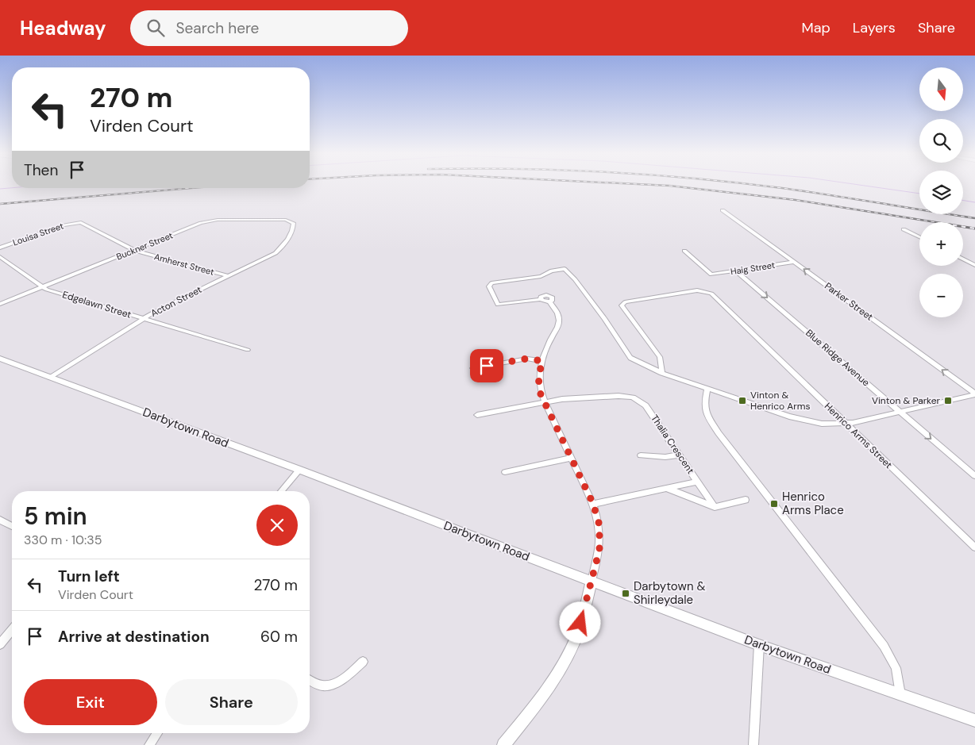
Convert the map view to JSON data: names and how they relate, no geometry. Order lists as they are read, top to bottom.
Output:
{
  "streets": {
    "main road": ["Darbytown Road"],
    "street": [
      "Louisa Street",
      "Buckner Street",
      "Amherst Street",
      "Haig Street",
      "Acton Street",
      "Parker Street",
      "Edgelawn Street",
      "Blue Ridge Avenue",
      "Henrico Arms Street",
      "Thalia Crescent"
    ]
  },
  "crossings": [
    ["Louisa Street", "Amherst Street"],
    ["Buckner Street", "Amherst Street"],
    ["Buckner Street", "Acton Street"],
    ["Buckner Street", "Edgelawn Street"],
    ["Amherst Street", "Acton Street"],
    ["Haig Street", "Parker Street"],
    ["Haig Street", "Blue Ridge Avenue"],
    ["Acton Street", "Edgelawn Street"],
    ["Acton Street", "Darbytown Road"]
  ],
  "one_way": ["Parker Street", "Blue Ridge Avenue"],
  "places": {
    "transit": [
      "Vinton & Henrico Arms",
      "Vinton & Parker",
      "Henrico Arms Place",
      "Darbytown & Shirleydale"
    ]
  },
  "north": "bottom",
  "page": {
    "header": "Headway",
    "search": "Search here",
    "nav": ["Map", "Layers", "Share"],
    "map_buttons": ["+", "−"],
    "turn": ["270 m", "Virden Court"],
    "then": "Then",
    "heading": ["5 min", "330 m · 10:35"],
    "list": [
      {
        "name": "Turn left",
        "note": "Virden Court",
        "value": "270 m"
      },
      {
        "name": "Arrive at destination",
        "value": "60 m"
      }
    ],
    "buttons": ["Exit", "Share"]
  }
}
